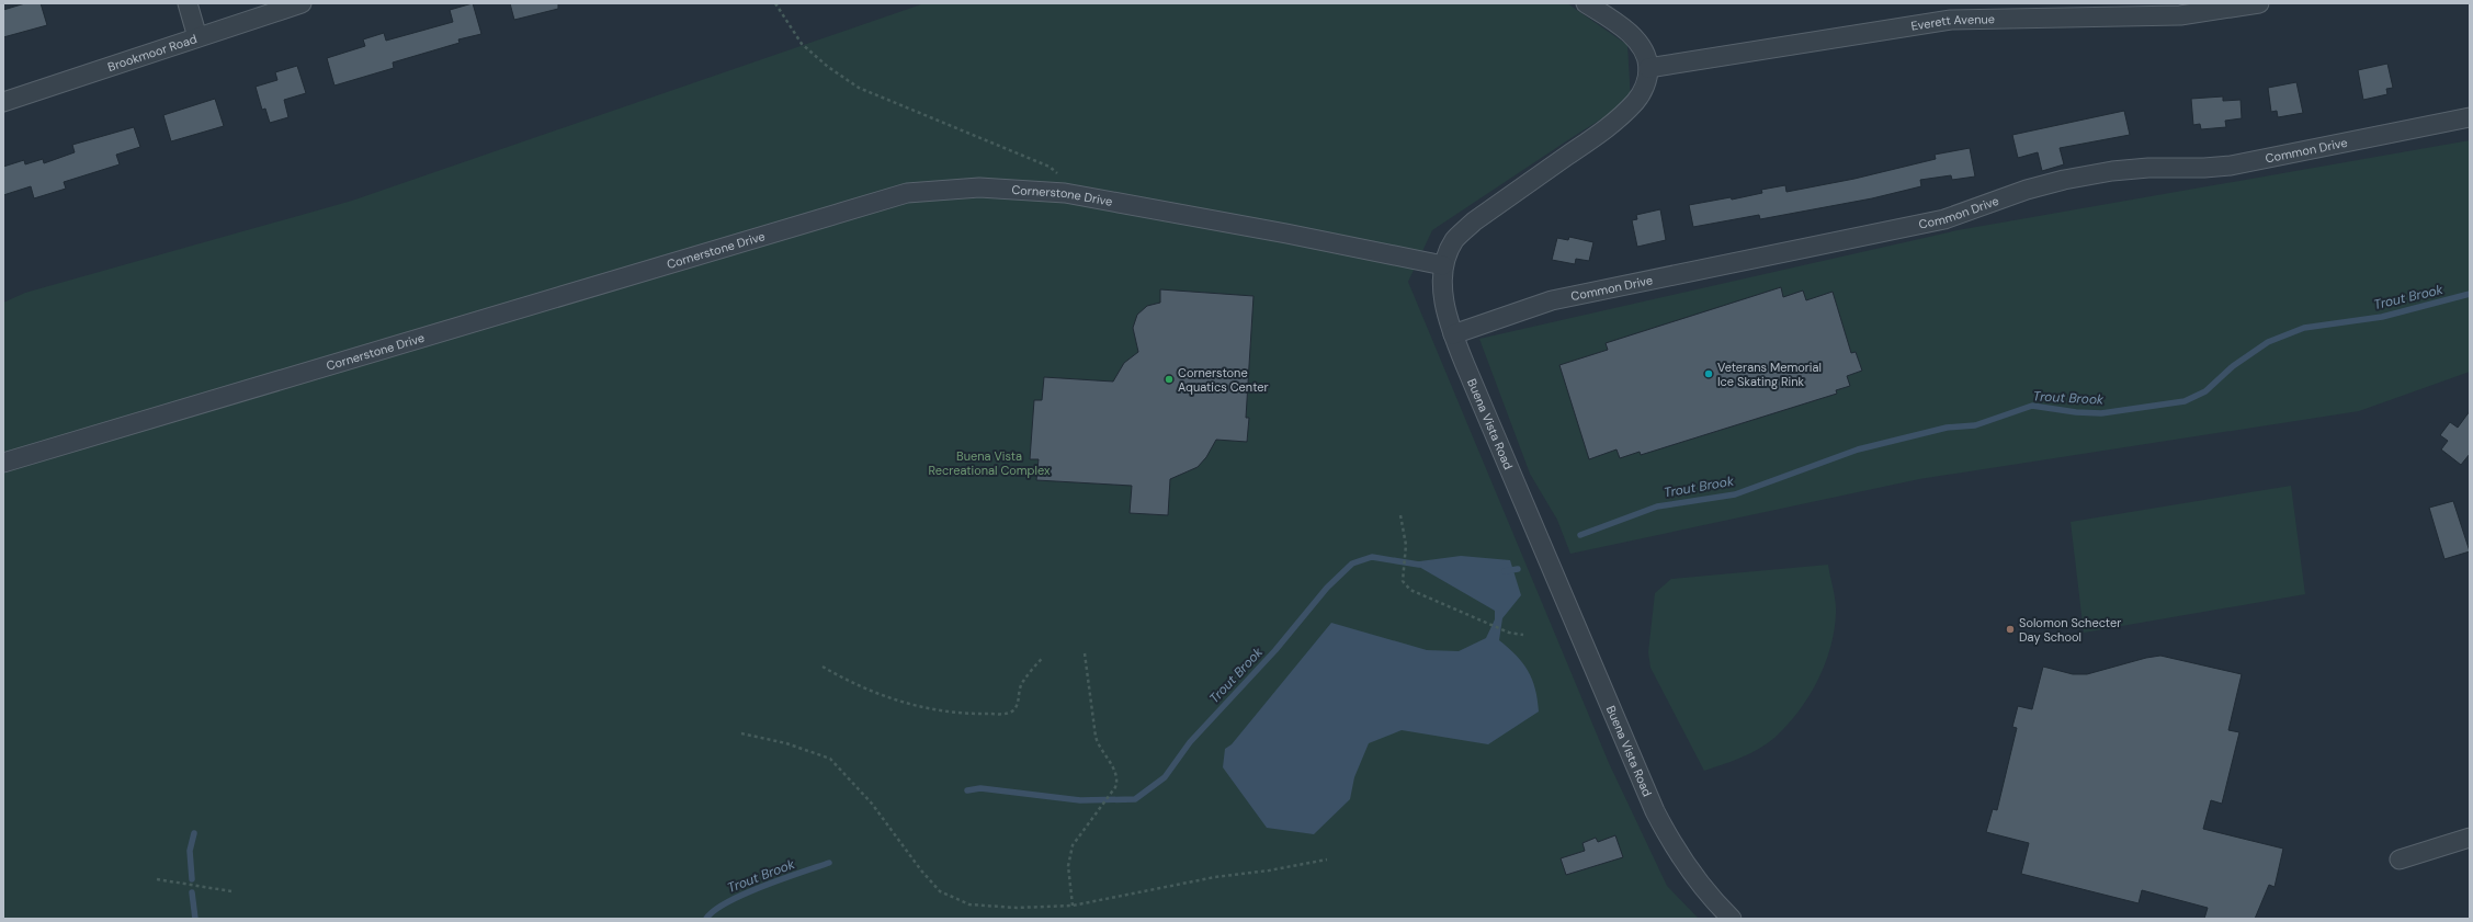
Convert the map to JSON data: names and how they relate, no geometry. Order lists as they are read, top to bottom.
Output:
{
  "streets": {
    "street": [
      "Everett Avenue",
      "Brookmoor Road",
      "Common Drive",
      "Cornerstone Drive",
      "Buena Vista Road"
    ]
  },
  "crossings": [
    ["Everett Avenue", "Buena Vista Road"],
    ["Common Drive", "Buena Vista Road"],
    ["Cornerstone Drive", "Buena Vista Road"]
  ],
  "water": ["Trout Brook"],
  "parks": ["Buena Vista Recreational Complex"],
  "places": ["Veterans Memorial Ice Skating Rink", "Cornerstone Aquatics Center", "Solomon Schecter Day School"]
}
